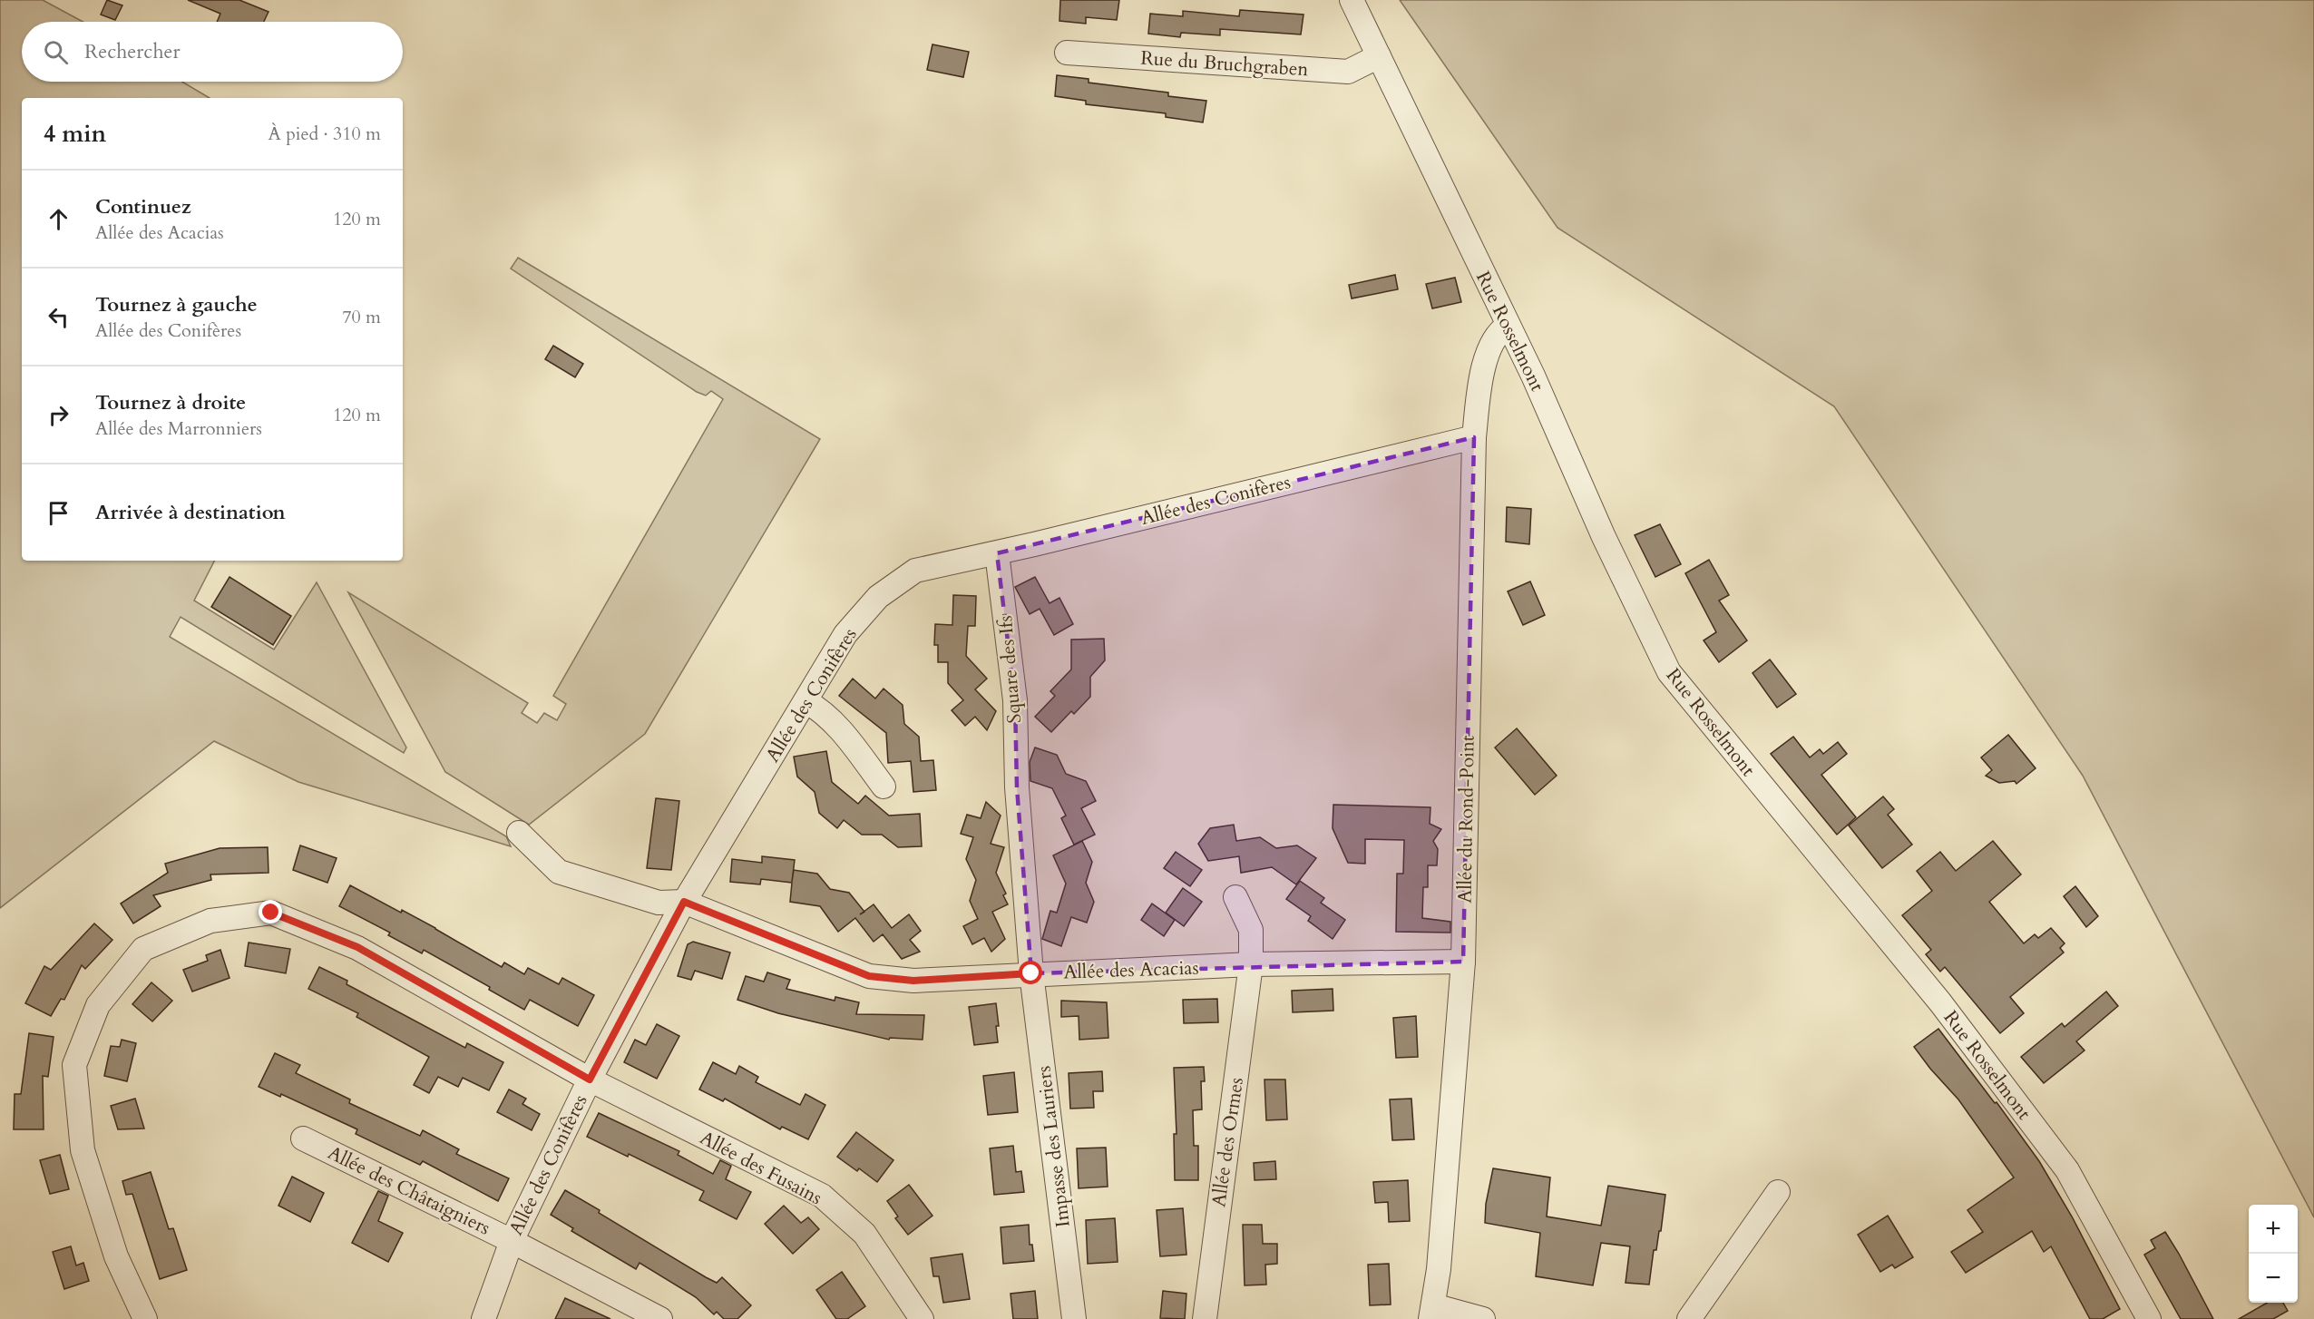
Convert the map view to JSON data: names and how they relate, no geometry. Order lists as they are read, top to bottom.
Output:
{
  "streets": {
    "street": [
      "Rue du Bruchgraben",
      "Rue Rosselmont",
      "Allée des Conifères",
      "Square des Ifs",
      "Allée du Rond-Point",
      "Allée des Acacias",
      "Allée des Ormes",
      "Impasse des Lauriers",
      "Allée des Fusains",
      "Allée des Châtaigniers"
    ]
  },
  "crossings": [
    ["Rue du Bruchgraben", "Rue Rosselmont"],
    ["Rue Rosselmont", "Allée du Rond-Point"],
    ["Allée des Conifères", "Square des Ifs"],
    ["Allée des Conifères", "Allée du Rond-Point"],
    ["Allée des Conifères", "Allée des Acacias"],
    ["Allée des Conifères", "Allée des Fusains"],
    ["Allée des Conifères", "Allée des Châtaigniers"],
    ["Square des Ifs", "Allée des Acacias"],
    ["Square des Ifs", "Impasse des Lauriers"],
    ["Allée du Rond-Point", "Allée des Acacias"],
    ["Allée des Acacias", "Allée des Ormes"],
    ["Allée des Acacias", "Impasse des Lauriers"]
  ],
  "page": {
    "search": "Rechercher",
    "heading": ["4 min", "À pied · 310 m"],
    "list": [
      ["Continuez", "Allée des Acacias", "120 m"],
      ["Tournez à gauche", "Allée des Conifères", "70 m"],
      ["Tournez à droite", "Allée des Marronniers", "120 m"],
      "Arrivée à destination"
    ],
    "map_buttons": ["+", "−"]
  }
}
